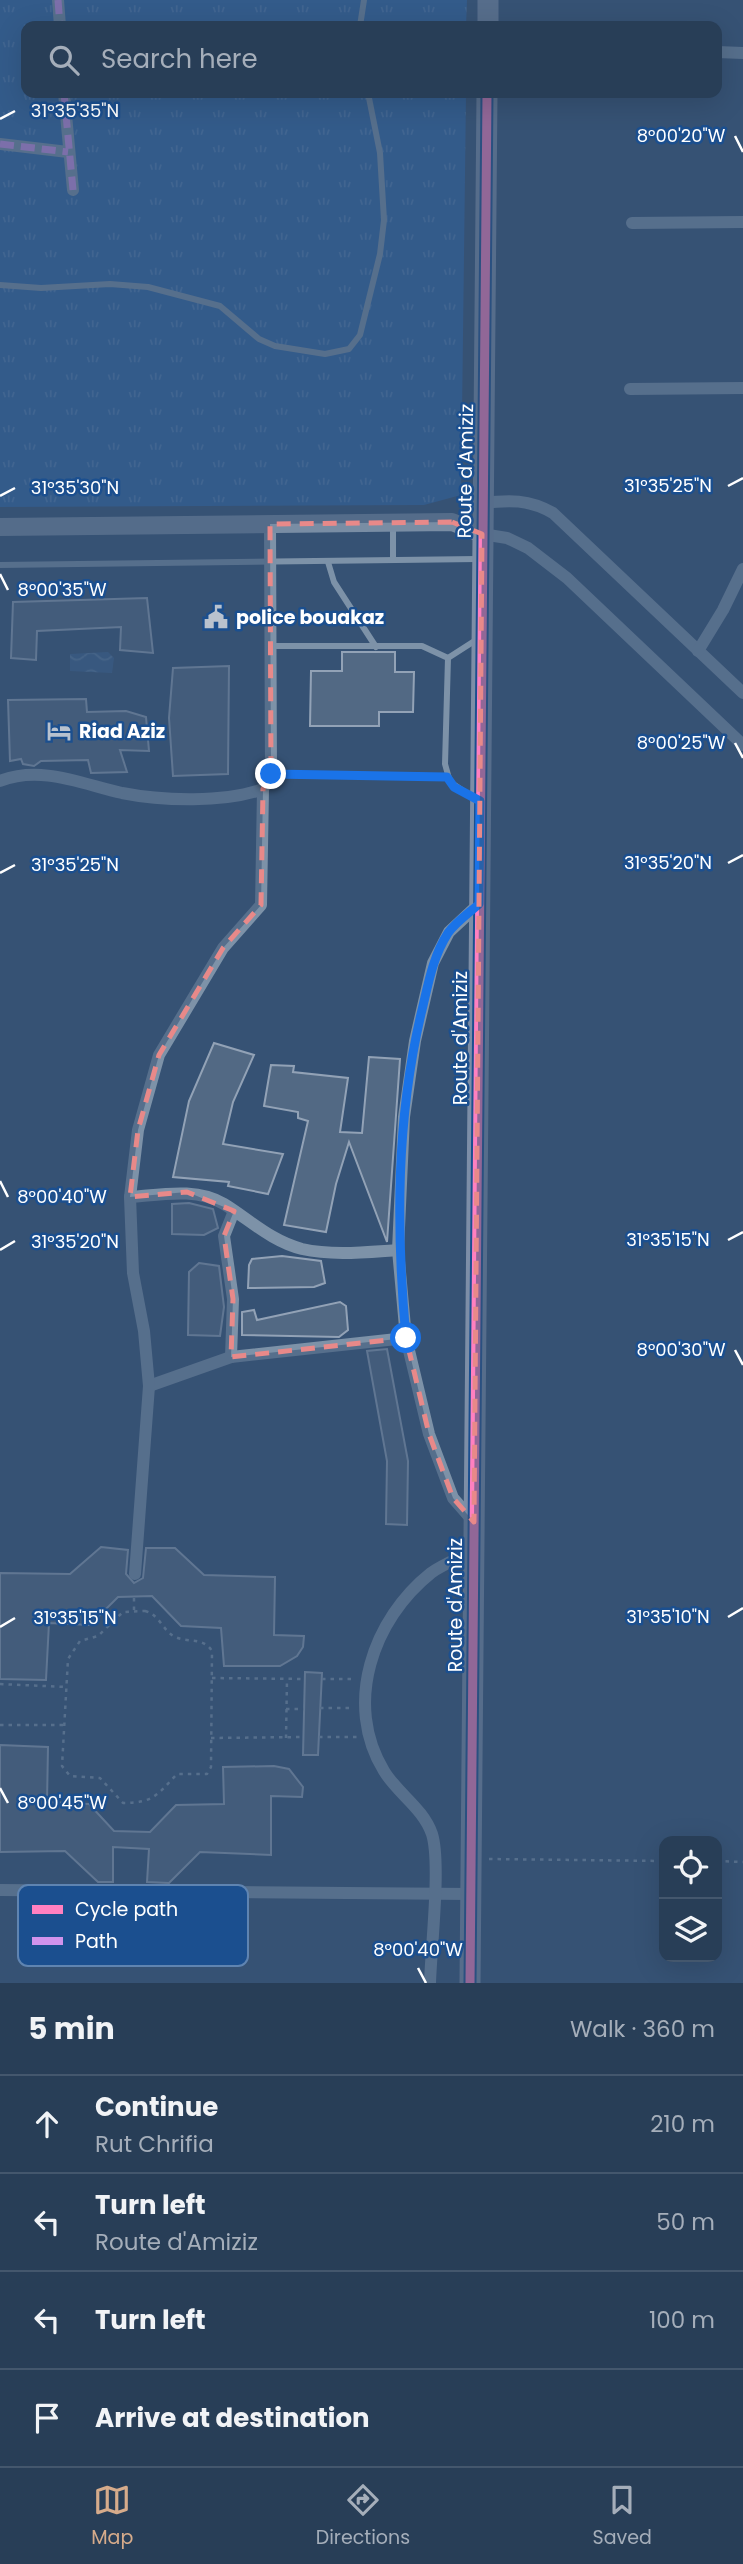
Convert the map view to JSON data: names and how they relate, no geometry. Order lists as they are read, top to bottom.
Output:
{
  "streets": {
    "main road": ["Route d'Amiziz"]
  },
  "places": {
    "public building": ["police bouakaz"],
    "hotel": ["Riad Aziz"]
  },
  "legend": ["Cycle path", "Path"],
  "page": {
    "search": "Search here",
    "heading": ["5 min", "Walk · 360 m"],
    "list": [
      ["Continue", "Rut Chrifia", "210 m"],
      ["Turn left", "Route d'Amiziz", "50 m"],
      ["Turn left", "100 m"],
      "Arrive at destination"
    ],
    "nav": ["Map", "Directions", "Saved"]
  },
  "coordinates": [
    "31°35'35\"N",
    "8°00'20\"W",
    "31°35'25\"N",
    "31°35'30\"N",
    "8°00'35\"W",
    "8°00'25\"W",
    "31°35'20\"N",
    "8°00'40\"W",
    "31°35'15\"N",
    "8°00'30\"W",
    "31°35'10\"N",
    "8°00'45\"W"
  ]
}
